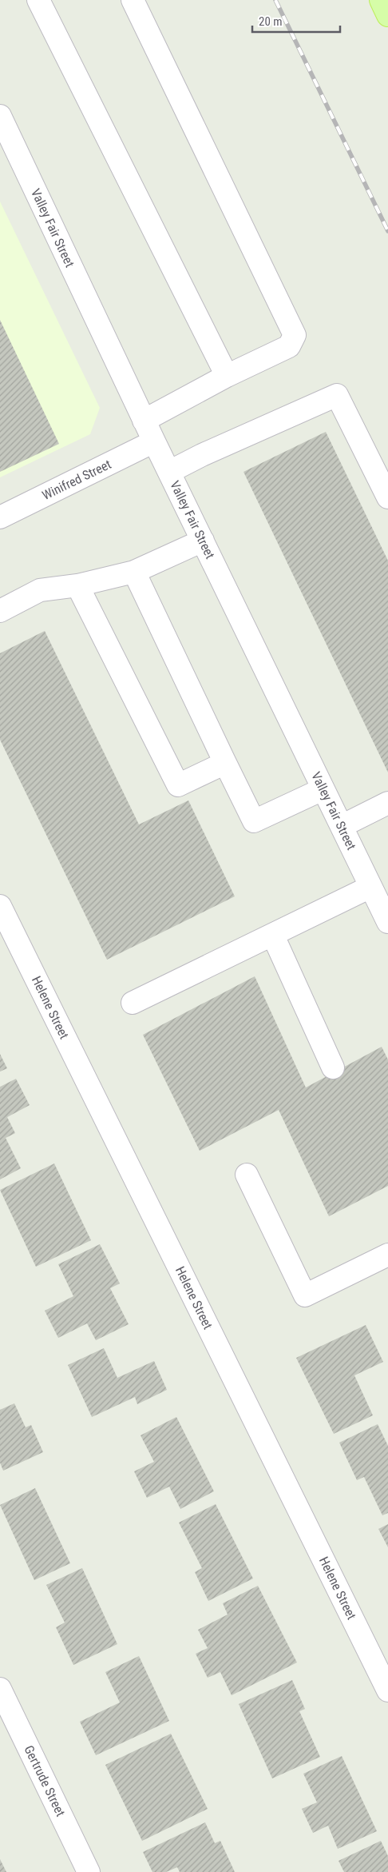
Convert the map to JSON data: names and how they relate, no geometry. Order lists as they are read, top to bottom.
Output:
{
  "streets": {
    "street": [
      "Valley Fair Street",
      "Winifred Street",
      "Helene Street",
      "Gertrude Street"
    ]
  },
  "crossings": [
    ["Valley Fair Street", "Winifred Street"]
  ],
  "scale_bar": "20 m"
}
